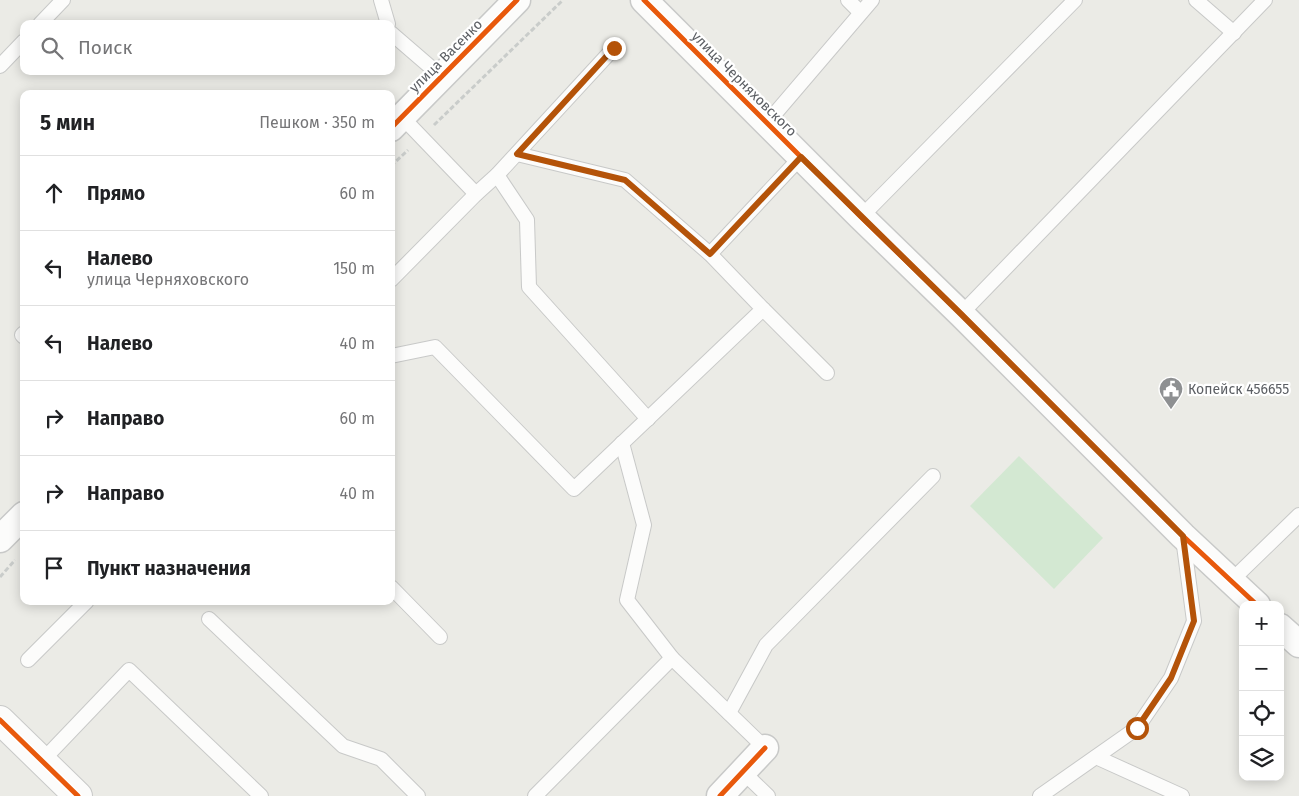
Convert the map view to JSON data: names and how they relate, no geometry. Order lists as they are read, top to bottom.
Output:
{
  "streets": {
    "street": ["улица Васенко", "улица Черняховского"]
  },
  "places": {
    "public building": ["Копейск 456655"]
  },
  "page": {
    "search": "Поиск",
    "heading": ["5 мин", "Пешком · 350 m"],
    "list": [
      ["Прямо", "60 m"],
      ["Налево", "улица Черняховского", "150 m"],
      ["Налево", "40 m"],
      ["Направо", "60 m"],
      ["Направо", "40 m"],
      "Пункт назначения"
    ],
    "map_buttons": ["+", "−"]
  }
}
